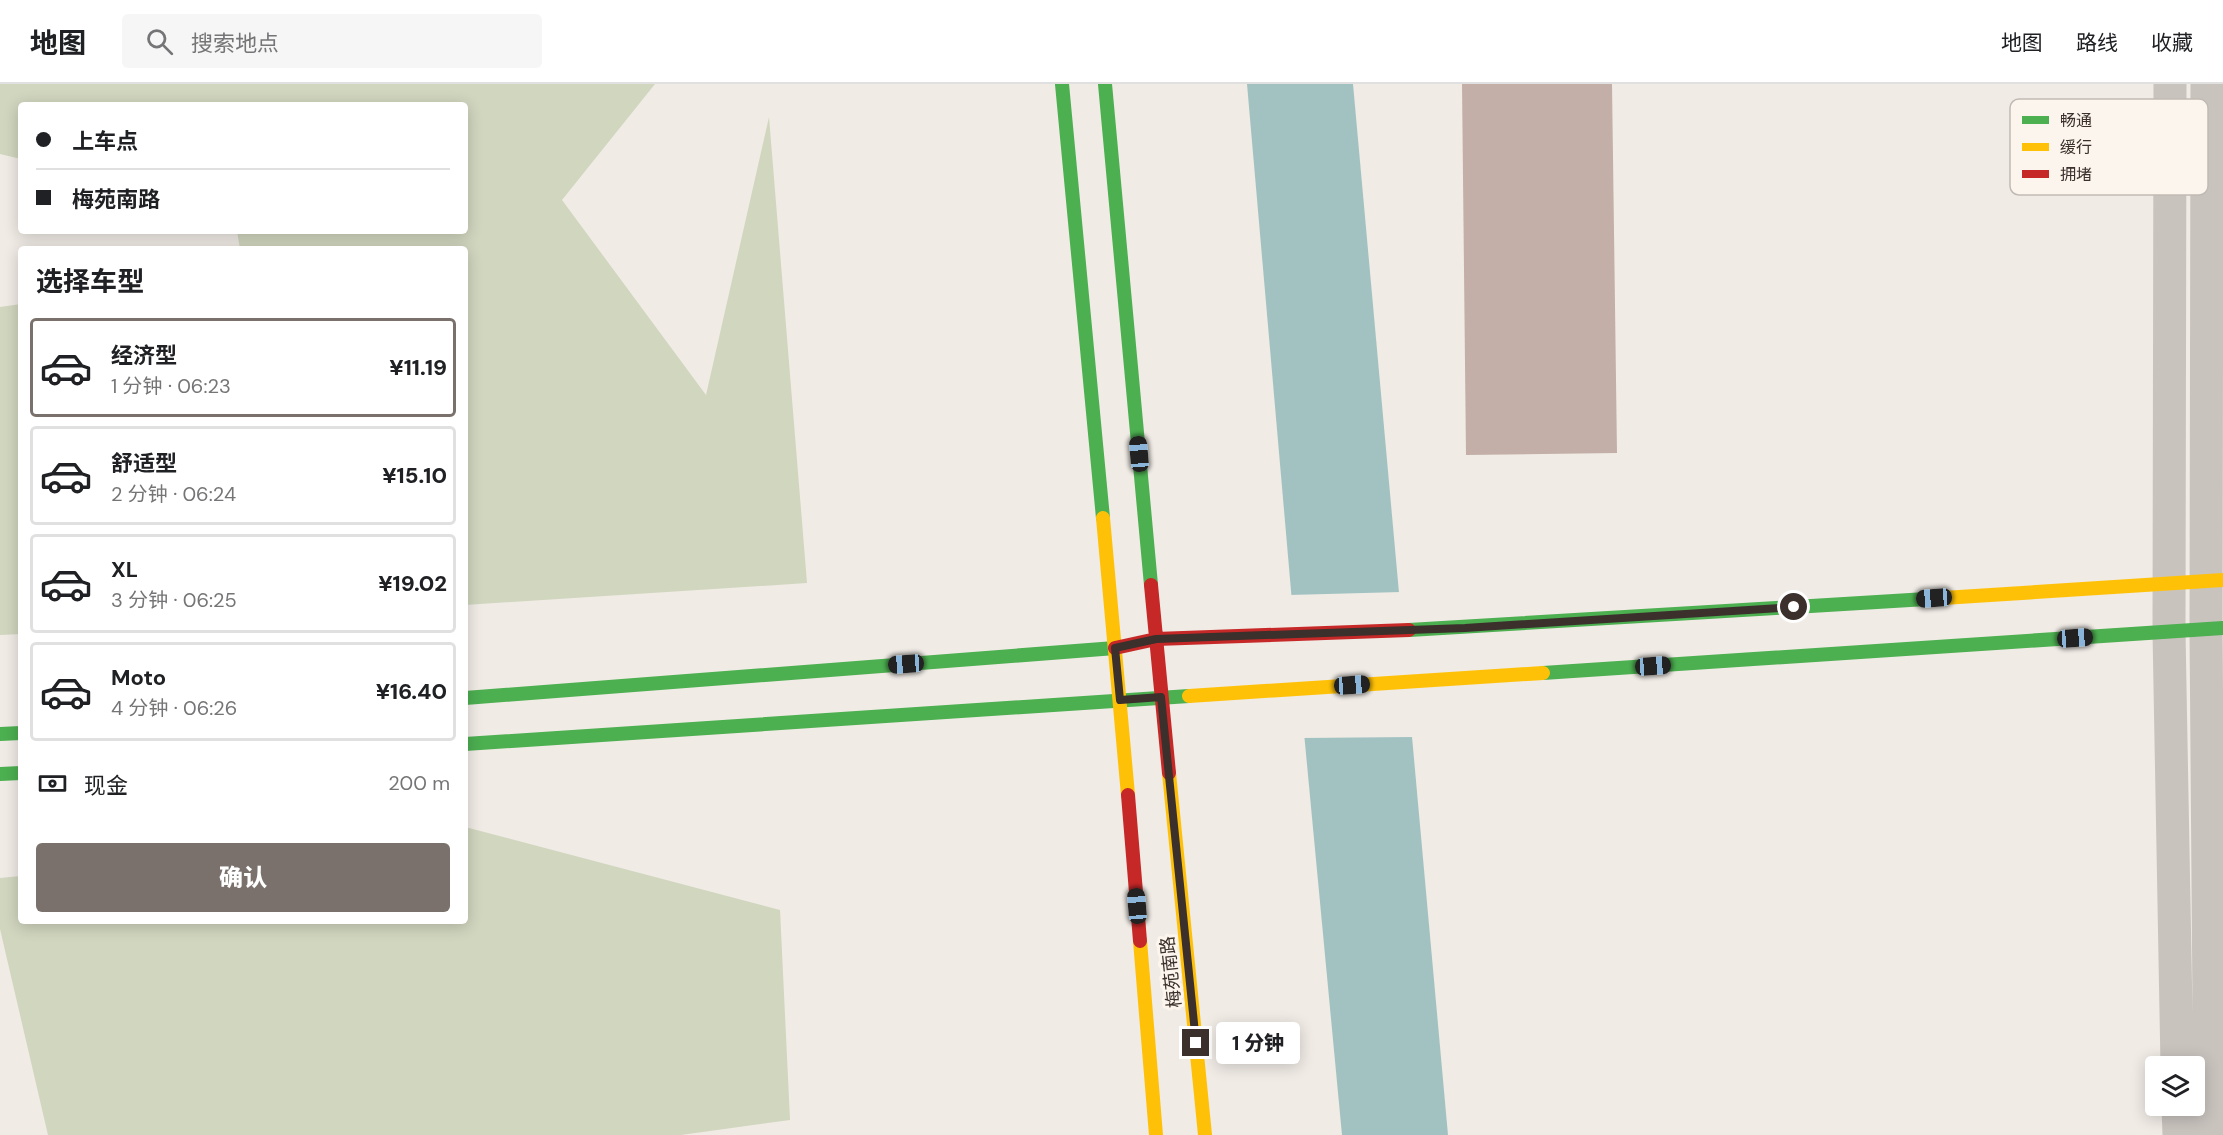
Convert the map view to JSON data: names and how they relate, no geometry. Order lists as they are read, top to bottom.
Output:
{
  "streets": {
    "street": ["梅苑南路"]
  },
  "legend": ["畅通", "缓行", "拥堵"],
  "page": {
    "header": "地图",
    "search": "搜索地点",
    "nav": ["地图", "路线", "收藏"],
    "banner": ["上车点", "梅苑南路"],
    "heading": "选择车型",
    "list": [
      {
        "name": "经济型",
        "note": "1 分钟 · 06:23",
        "value": "¥11.19"
      },
      {
        "name": "舒适型",
        "note": "2 分钟 · 06:24",
        "value": "¥15.10"
      },
      {
        "name": "XL",
        "note": "3 分钟 · 06:25",
        "value": "¥19.02"
      },
      {
        "name": "Moto",
        "note": "4 分钟 · 06:26",
        "value": "¥16.40"
      }
    ],
    "pay": ["现金", "200 m"],
    "buttons": "确认",
    "bubble": "1 分钟"
  }
}
